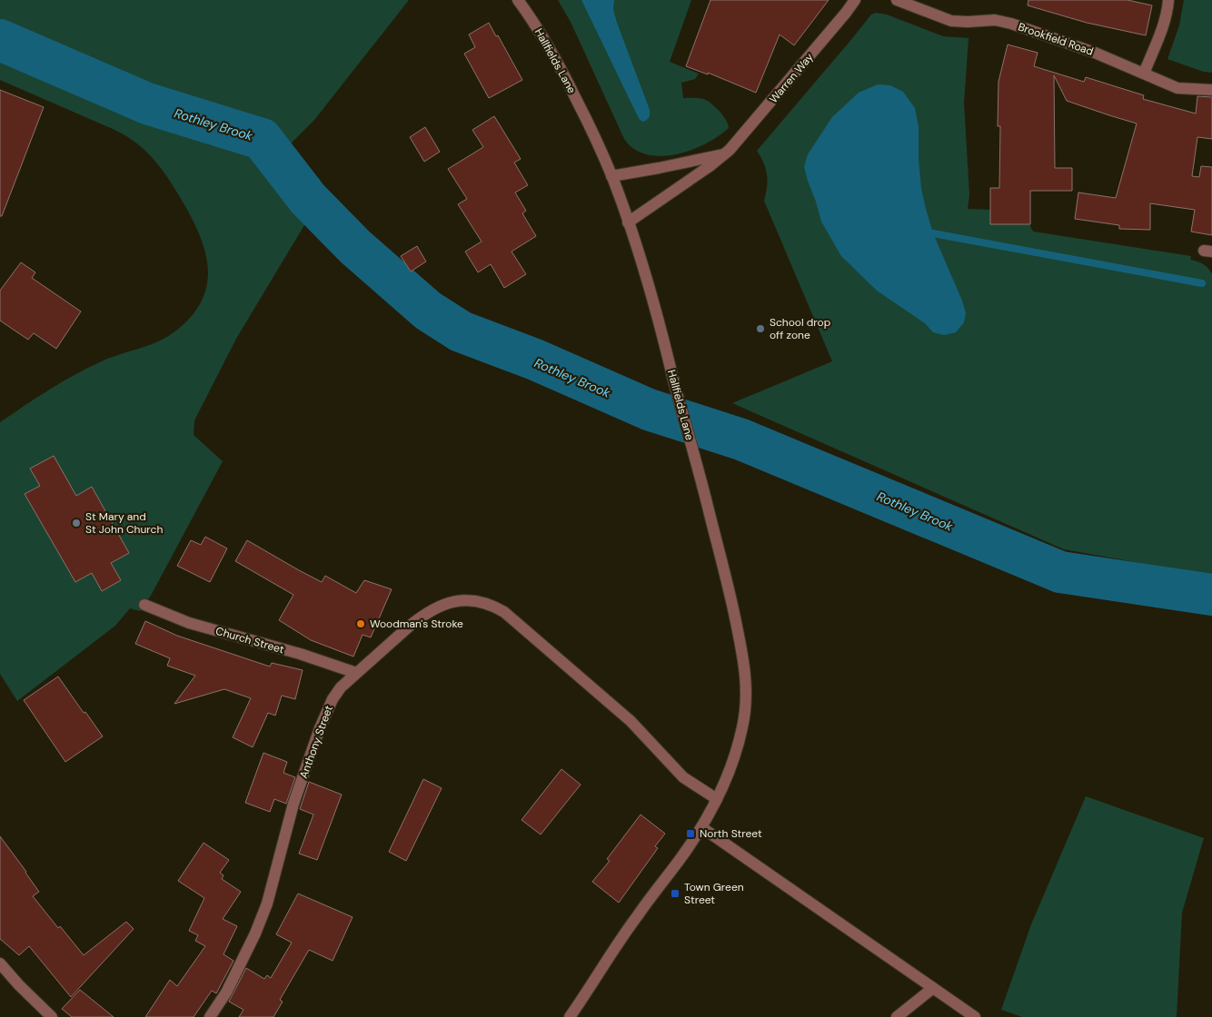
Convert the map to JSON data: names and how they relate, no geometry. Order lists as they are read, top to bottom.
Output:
{
  "streets": {
    "street": [
      "Brookfield Road",
      "Hallfields Lane",
      "Warren Way",
      "Church Street",
      "Anthony Street"
    ]
  },
  "crossings": [
    ["Hallfields Lane", "Warren Way"],
    ["Hallfields Lane", "Anthony Street"],
    ["Church Street", "Anthony Street"]
  ],
  "water": ["Rothley Brook"],
  "places": {
    "other": ["School drop off zone", "St Mary and St John Church", "Woodman's Stroke"],
    "transit": ["North Street", "Town Green Street"]
  }
}
